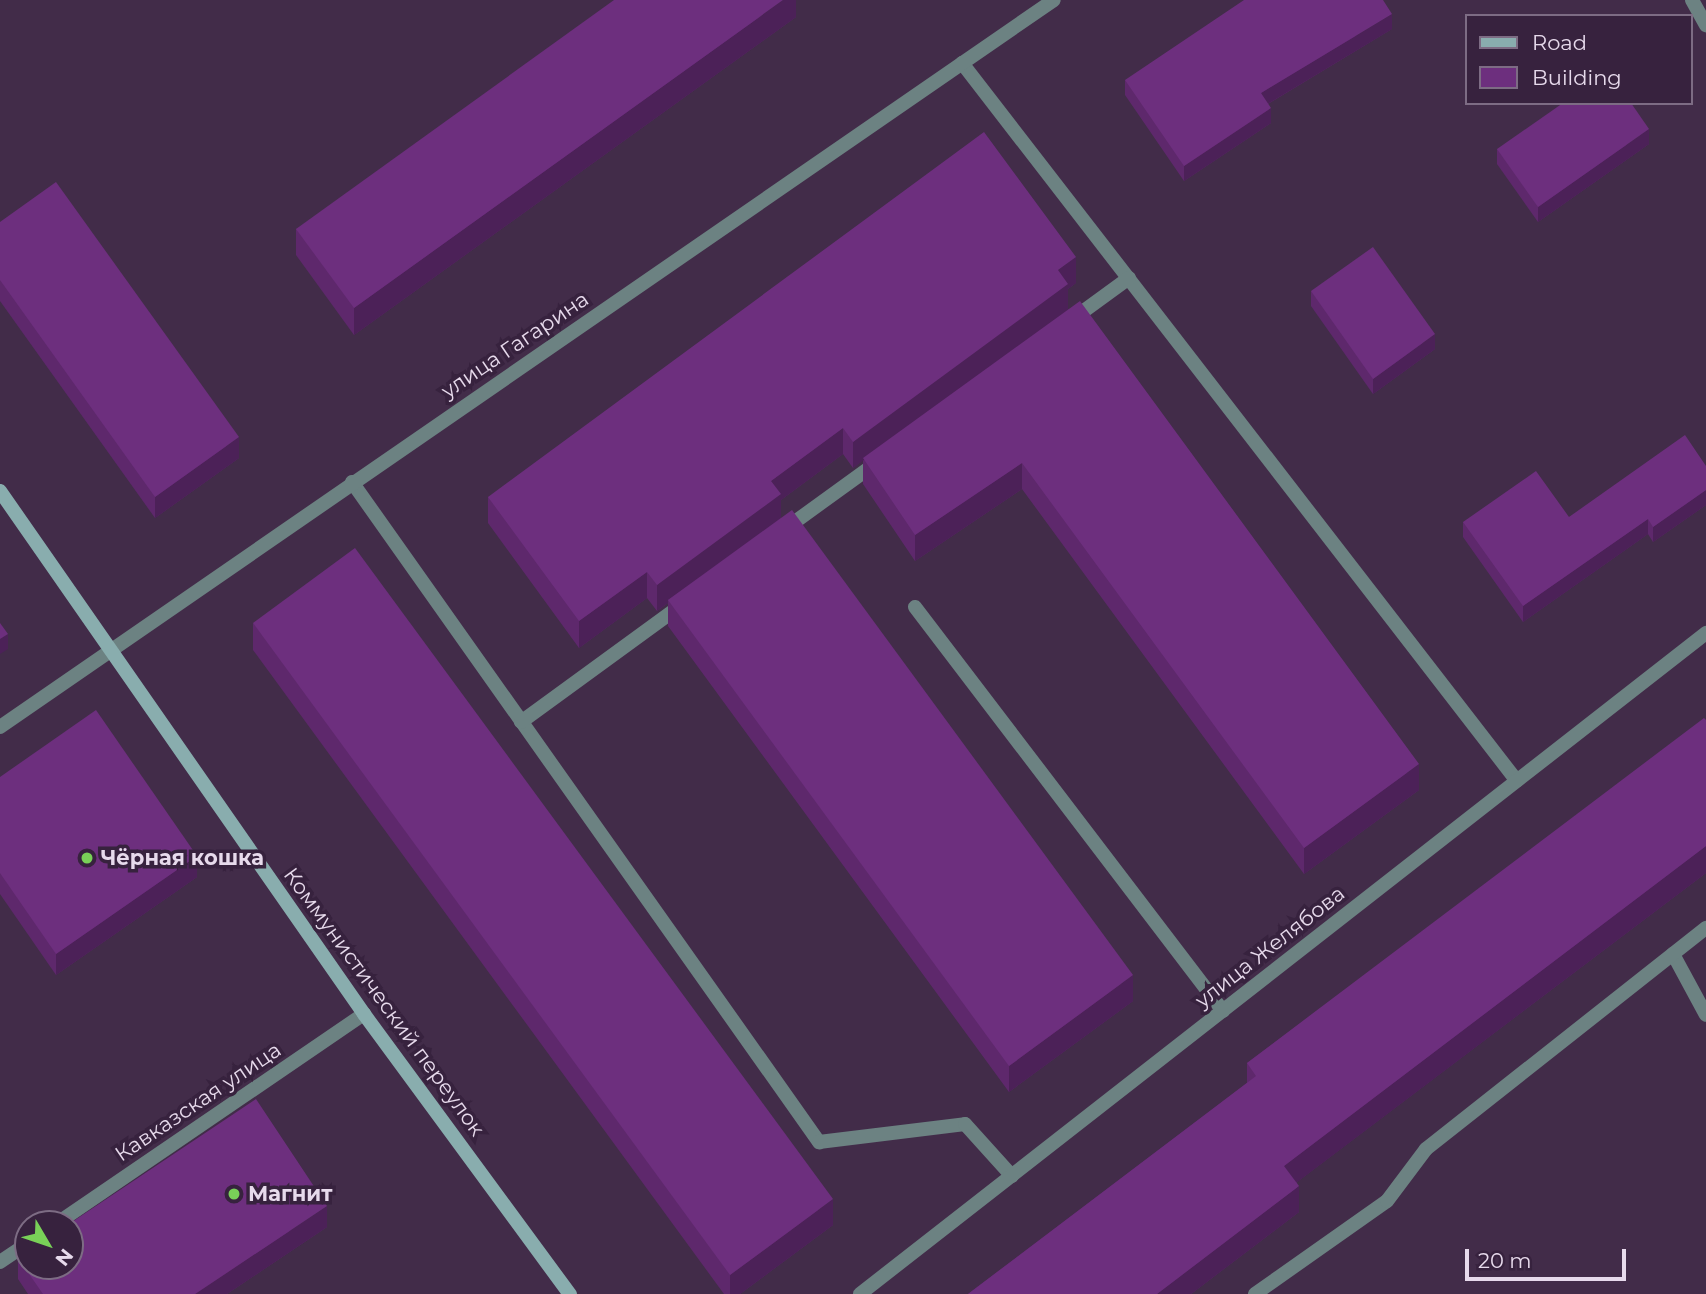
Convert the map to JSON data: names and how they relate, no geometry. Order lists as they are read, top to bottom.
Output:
{
  "streets": {
    "street": [
      "улица Гагарина",
      "улица Желябова",
      "Коммунистический переулок",
      "Кавказская улица"
    ]
  },
  "crossings": [
    ["улица Гагарина", "Коммунистический переулок"],
    ["Коммунистический переулок", "Кавказская улица"]
  ],
  "places": ["Чёрная кошка", "Магнит"],
  "legend": ["Road", "Building"],
  "scale_bar": "20 m",
  "north": "bottom right"
}
